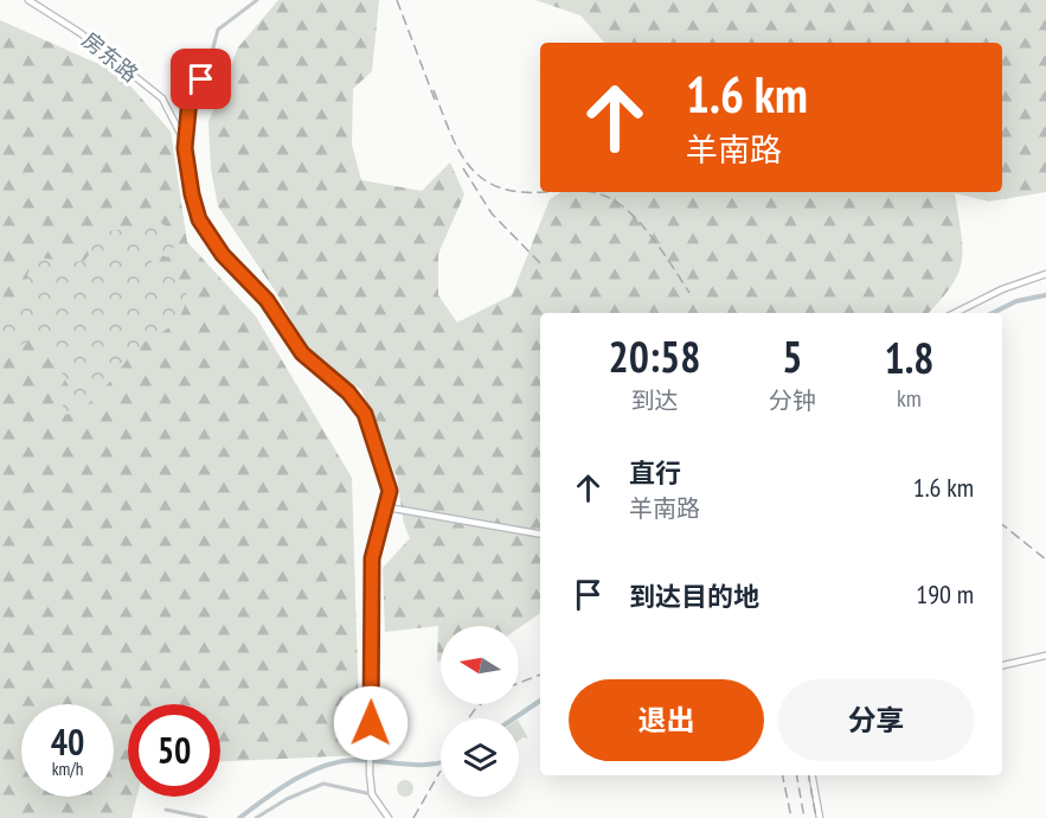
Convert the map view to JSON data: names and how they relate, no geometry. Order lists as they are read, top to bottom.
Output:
{
  "streets": {
    "main road": ["房东路"]
  },
  "north": "left",
  "page": {
    "turn": ["1.6 km", "羊南路"],
    "eta": [
      "20:58",
      "到达",
      "5",
      "分钟",
      "1.8",
      "km"
    ],
    "list": [
      {
        "name": "直行",
        "note": "羊南路",
        "value": "1.6 km"
      },
      {
        "name": "到达目的地",
        "value": "190 m"
      }
    ],
    "buttons": ["退出", "分享"],
    "speed": "40 km/h",
    "limit": "50"
  }
}
